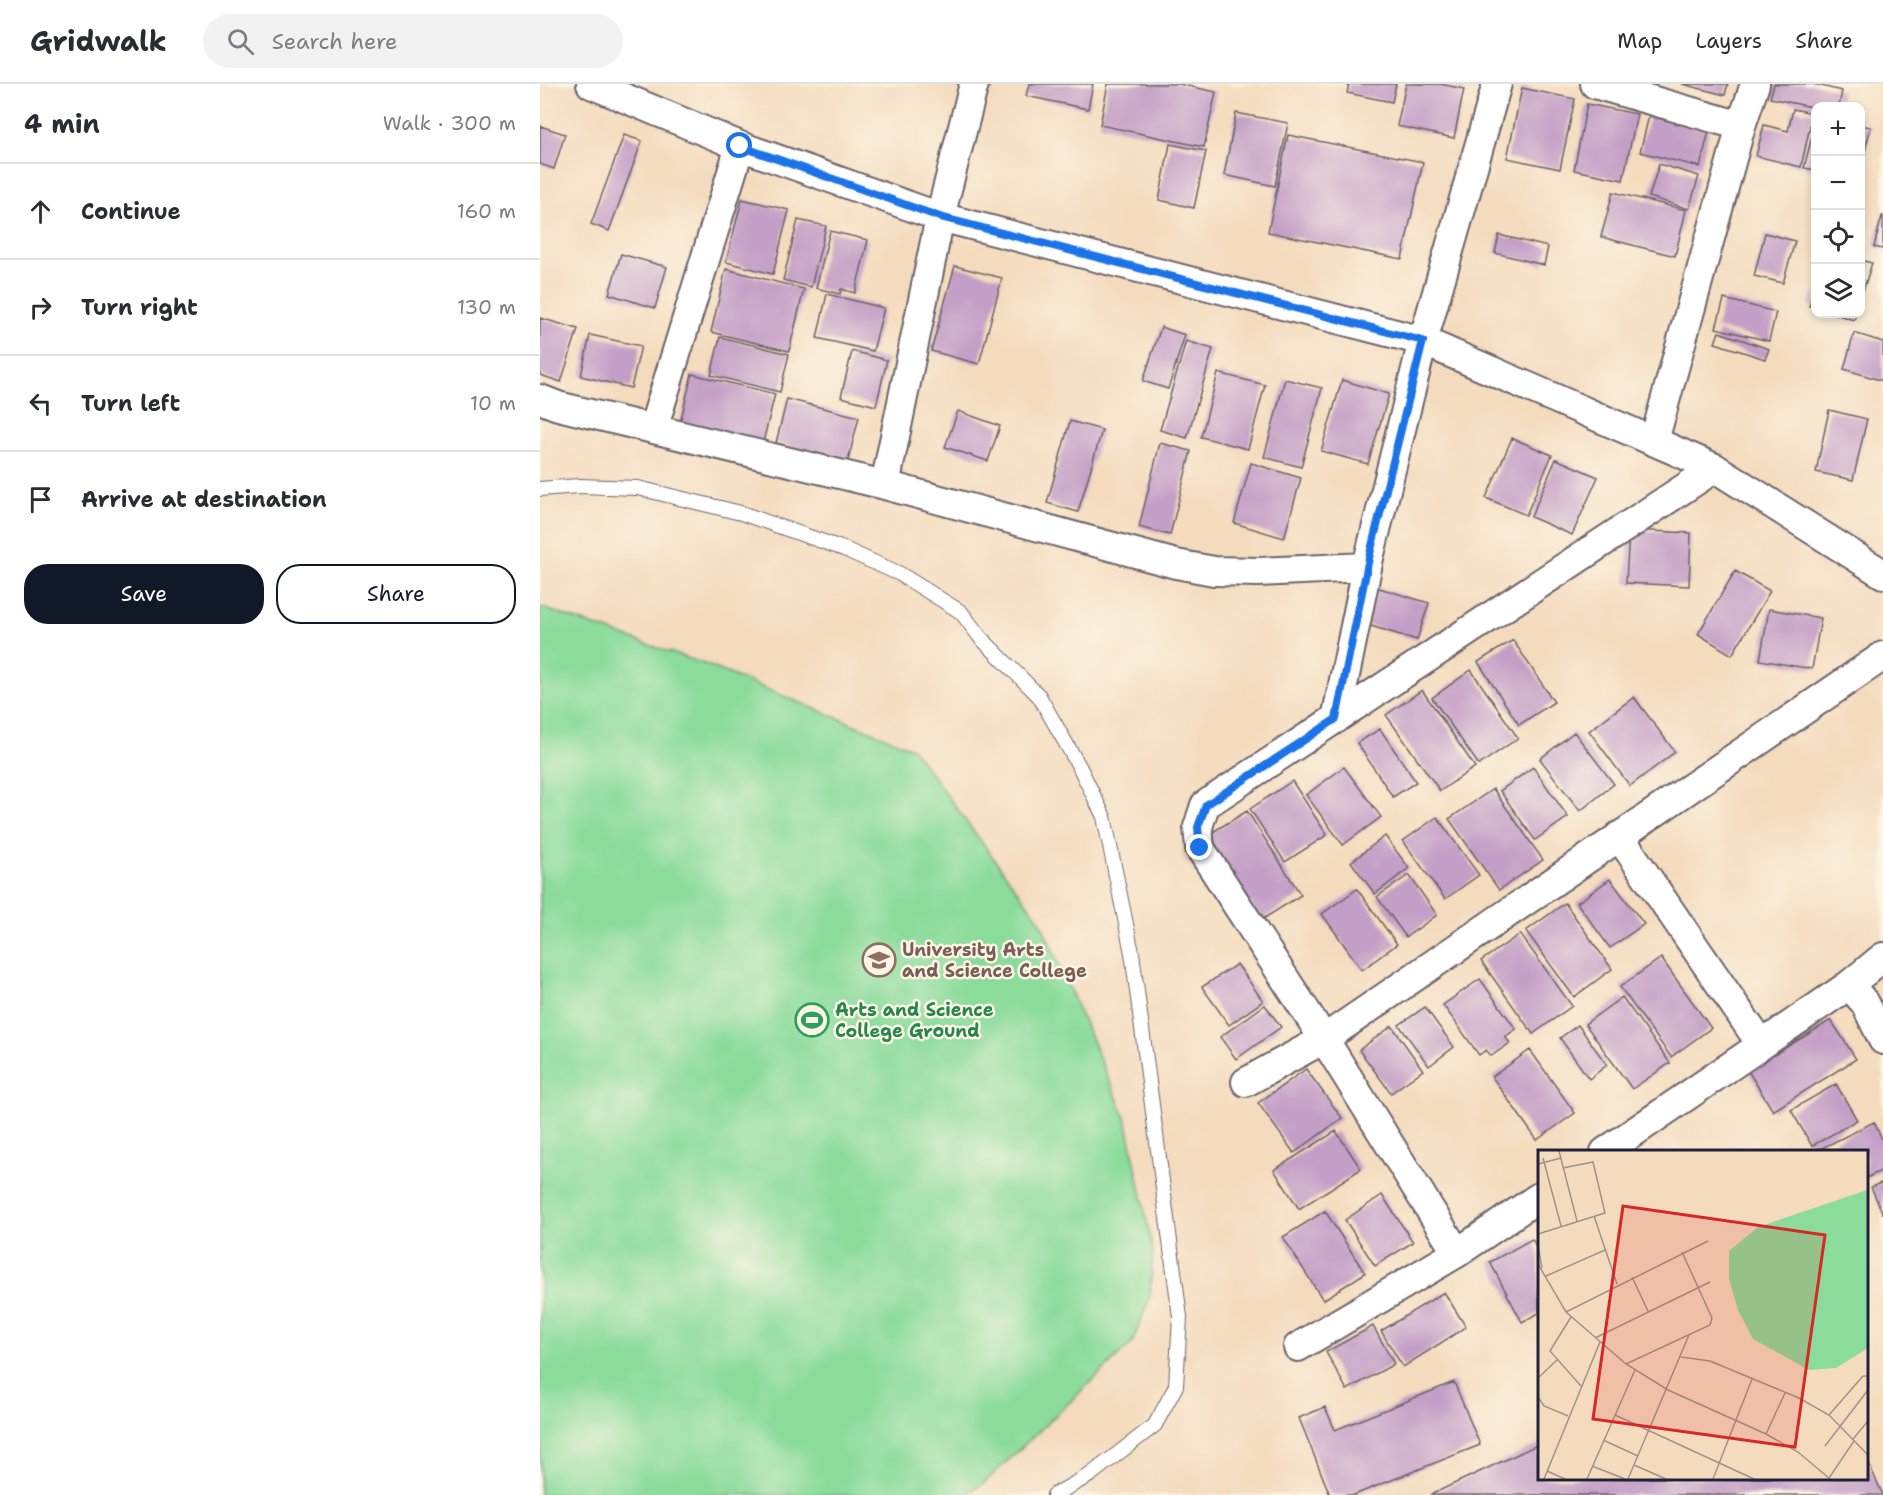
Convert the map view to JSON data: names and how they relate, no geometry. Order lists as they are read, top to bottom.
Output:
{
  "places": {
    "school or university": ["University Arts and Science College"],
    "sports": ["Arts and Science College Ground"]
  },
  "page": {
    "header": "Gridwalk",
    "search": "Search here",
    "nav": ["Map", "Layers", "Share"],
    "heading": ["4 min", "Walk · 300 m"],
    "map_buttons": ["+", "−"],
    "list": [
      ["Continue", "160 m"],
      ["Turn right", "130 m"],
      ["Turn left", "10 m"],
      "Arrive at destination"
    ],
    "buttons": ["Save", "Share"]
  }
}
